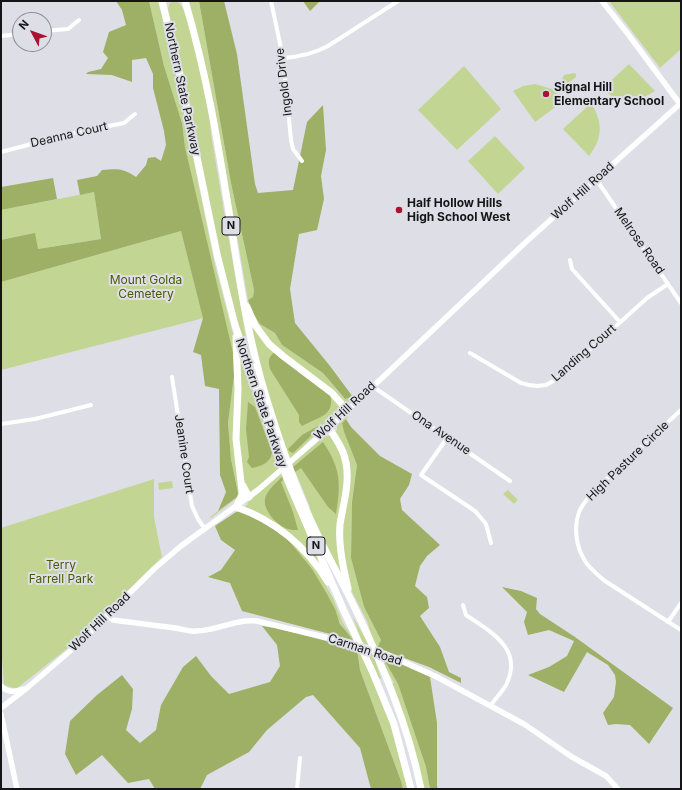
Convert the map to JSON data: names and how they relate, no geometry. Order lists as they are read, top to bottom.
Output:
{
  "streets": {
    "highway": ["Northern State Parkway", "N"],
    "street": [
      "Ingold Drive",
      "Deanna Court",
      "Wolf Hill Road",
      "Melrose Road",
      "Landing Court",
      "Ona Avenue",
      "Jeanine Court",
      "High Pasture Circle",
      "Carman Road"
    ]
  },
  "crossings": [
    ["Wolf Hill Road", "Melrose Road"],
    ["Wolf Hill Road", "Ona Avenue"],
    ["Wolf Hill Road", "Jeanine Court"],
    ["Wolf Hill Road", "Carman Road"],
    ["Melrose Road", "Landing Court"]
  ],
  "parks": ["Mount Golda Cemetery", "Terry Farrell Park"],
  "places": ["Signal Hill Elementary School", "Half Hollow Hills High School West"],
  "north": "top left"
}
